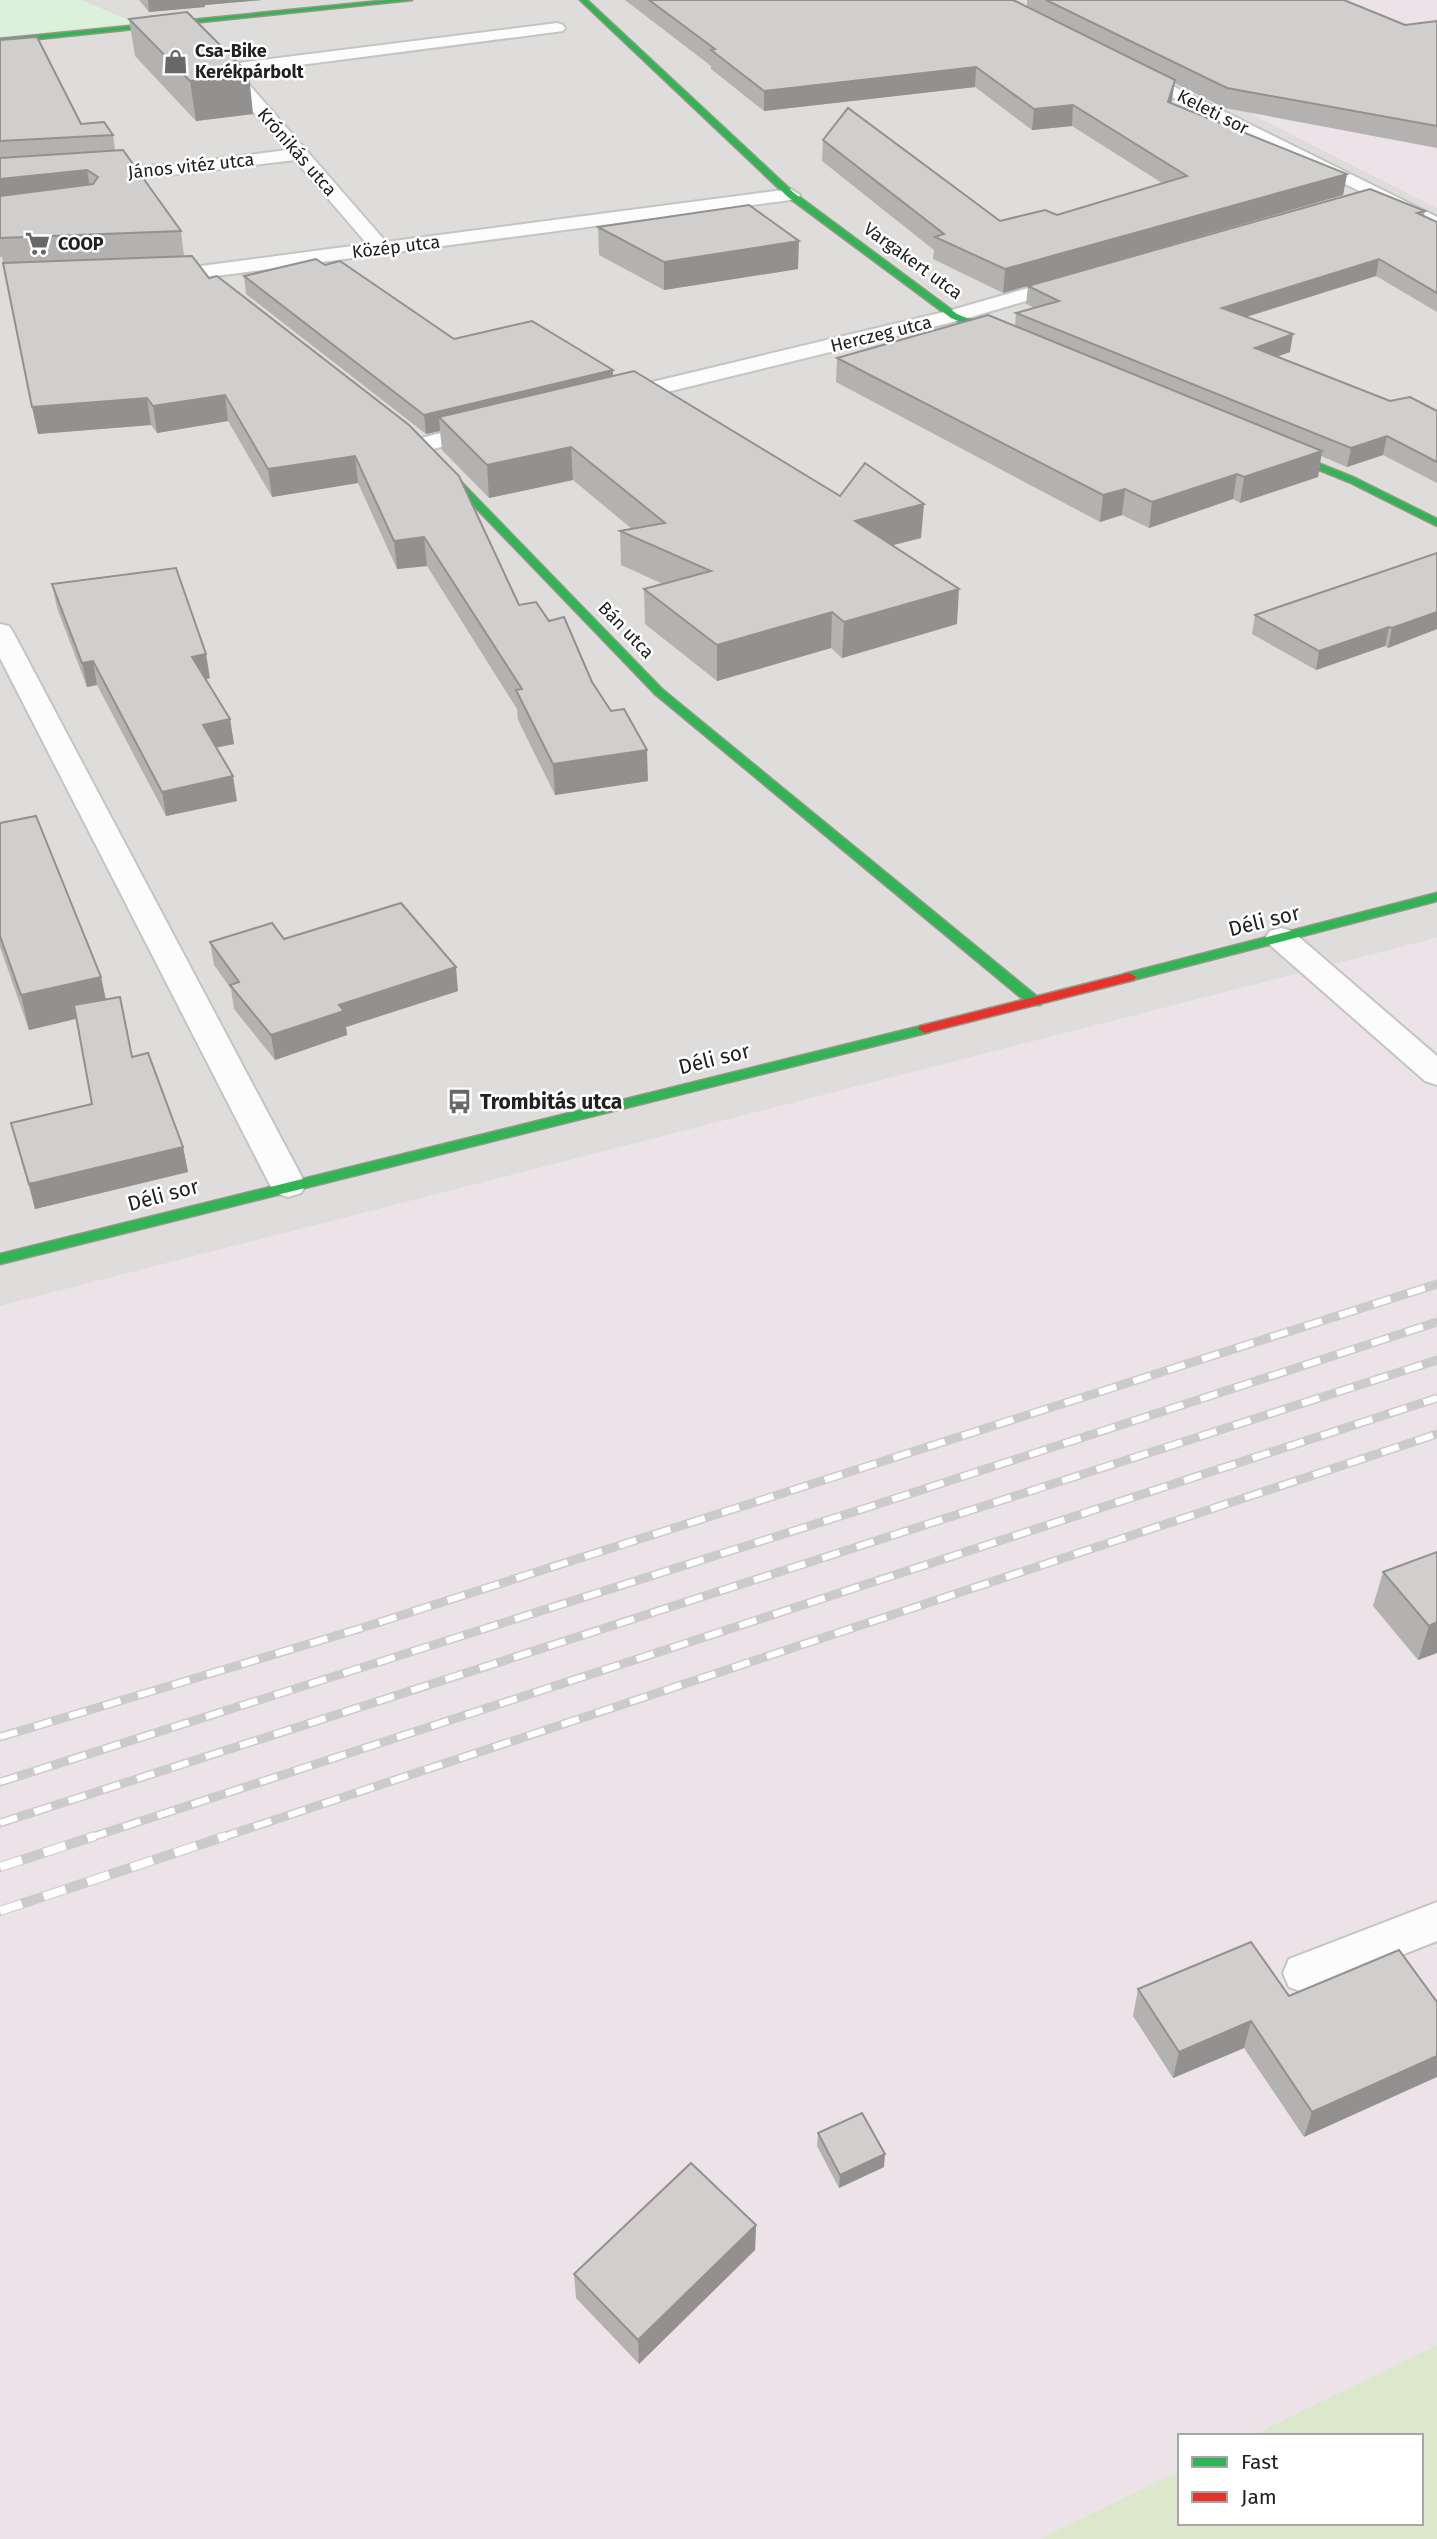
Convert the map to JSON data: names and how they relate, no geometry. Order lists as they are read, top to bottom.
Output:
{
  "streets": {
    "street": [
      "Keleti sor",
      "Krónikás utca",
      "János vitéz utca",
      "Közép utca",
      "Vargakert utca",
      "Herczeg utca",
      "Bán utca",
      "Déli sor"
    ]
  },
  "crossings": [
    ["Krónikás utca", "János vitéz utca"],
    ["Krónikás utca", "Közép utca"],
    ["Közép utca", "Vargakert utca"],
    ["Vargakert utca", "Herczeg utca"],
    ["Bán utca", "Déli sor"]
  ],
  "places": {
    "shop": ["Csa-Bike Kerékpárbolt"],
    "supermarket": ["COOP"],
    "bus stop": ["Trombitás utca"]
  },
  "legend": ["Fast", "Jam"]
}
